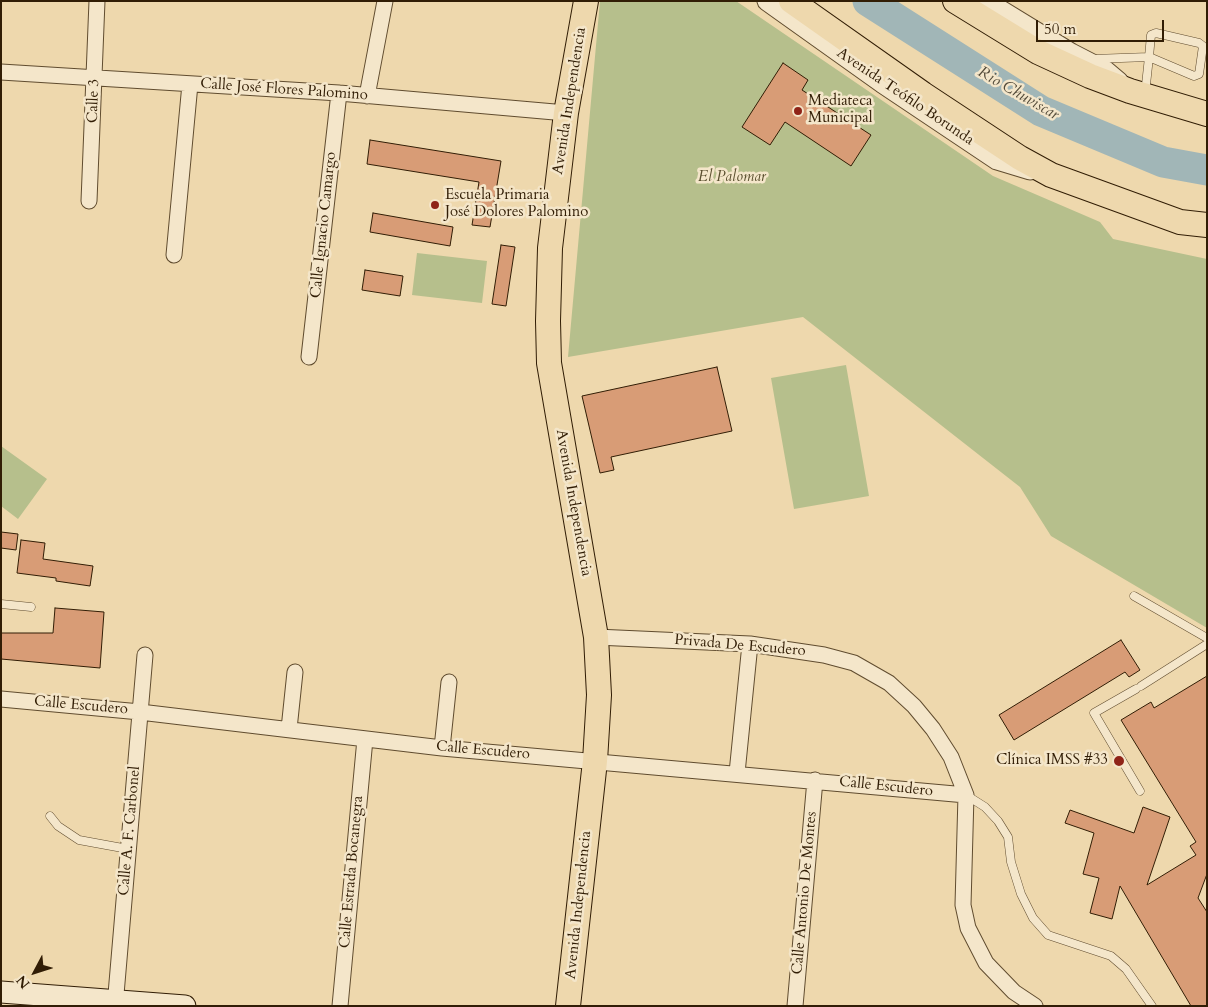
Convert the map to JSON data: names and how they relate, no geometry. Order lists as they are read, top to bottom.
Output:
{
  "streets": {
    "main road": ["Avenida Teófilo Borunda", "Avenida Independencia"],
    "street": [
      "Calle José Flores Palomino",
      "Calle 3",
      "Calle Ignacio Camargo",
      "Privada De Escudero",
      "Calle Escudero",
      "Calle A. F. Carbonel",
      "Calle Estrada Bocanegra",
      "Calle Antonio De Montes"
    ]
  },
  "crossings": [
    ["Calle José Flores Palomino", "Calle 3"],
    ["Calle José Flores Palomino", "Avenida Independencia"],
    ["Calle José Flores Palomino", "Calle Ignacio Camargo"],
    ["Avenida Independencia", "Privada De Escudero"],
    ["Avenida Independencia", "Calle Escudero"],
    ["Privada De Escudero", "Calle Escudero"],
    ["Calle Escudero", "Calle A. F. Carbonel"],
    ["Calle Escudero", "Calle Estrada Bocanegra"],
    ["Calle Escudero", "Calle Antonio De Montes"]
  ],
  "water": ["Rio Chuviscar"],
  "parks": ["El Palomar"],
  "places": ["Mediateca Municipal", "Escuela Primaria José Dolores Palomino", "Clínica IMSS #33"],
  "scale_bar": "50 m",
  "north": "bottom left"
}
